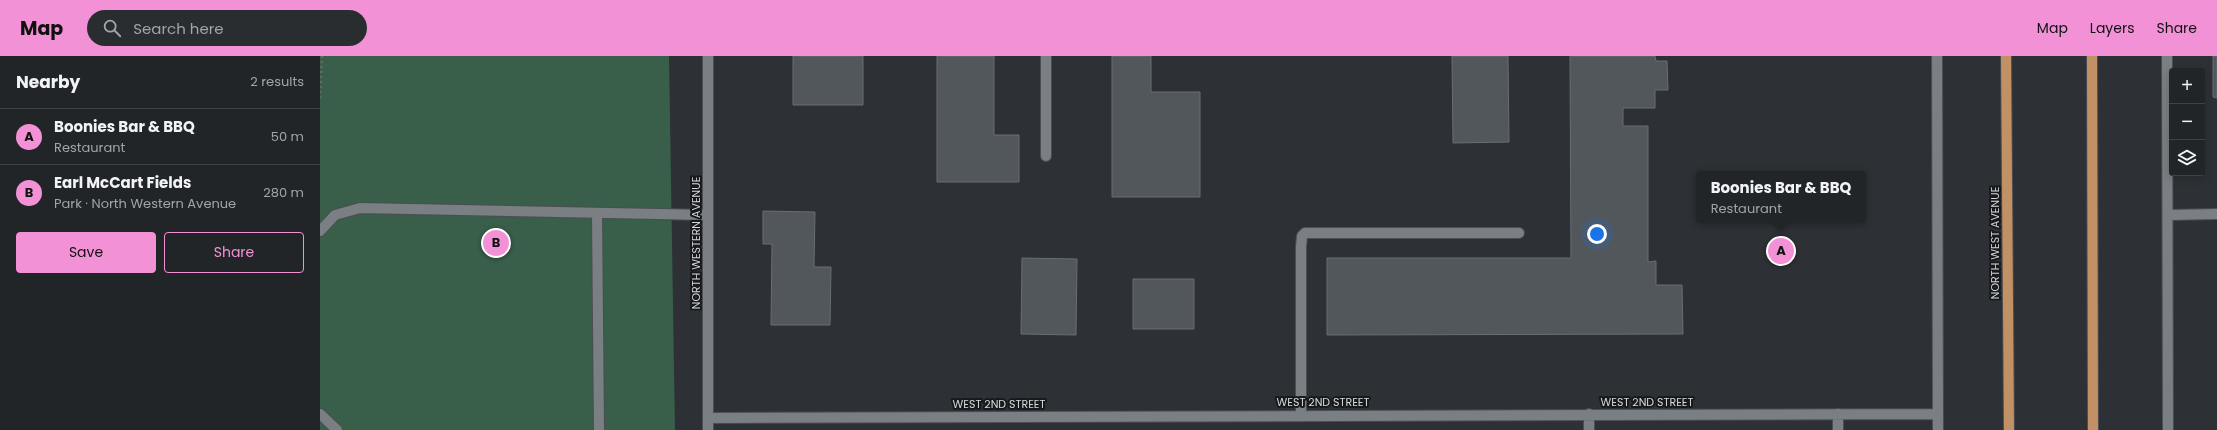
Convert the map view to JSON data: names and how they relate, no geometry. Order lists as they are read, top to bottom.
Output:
{
  "streets": {
    "main road": ["NORTH WEST AVENUE"],
    "street": ["NORTH WESTERN AVENUE", "WEST 2ND STREET"]
  },
  "crossings": [
    ["NORTH WESTERN AVENUE", "WEST 2ND STREET"]
  ],
  "page": {
    "header": "Map",
    "search": "Search here",
    "nav": ["Map", "Layers", "Share"],
    "heading": ["Nearby", "2 results"],
    "map_buttons": ["+", "−"],
    "list": [
      {
        "mark": "A",
        "name": "Boonies Bar & BBQ",
        "note": "Restaurant",
        "value": "50 m"
      },
      {
        "mark": "B",
        "name": "Earl McCart Fields",
        "note": "Park · North Western Avenue",
        "value": "280 m"
      }
    ],
    "popup": ["Boonies Bar & BBQ", "Restaurant"],
    "buttons": ["Save", "Share"],
    "pins": ["B", "A"]
  }
}
